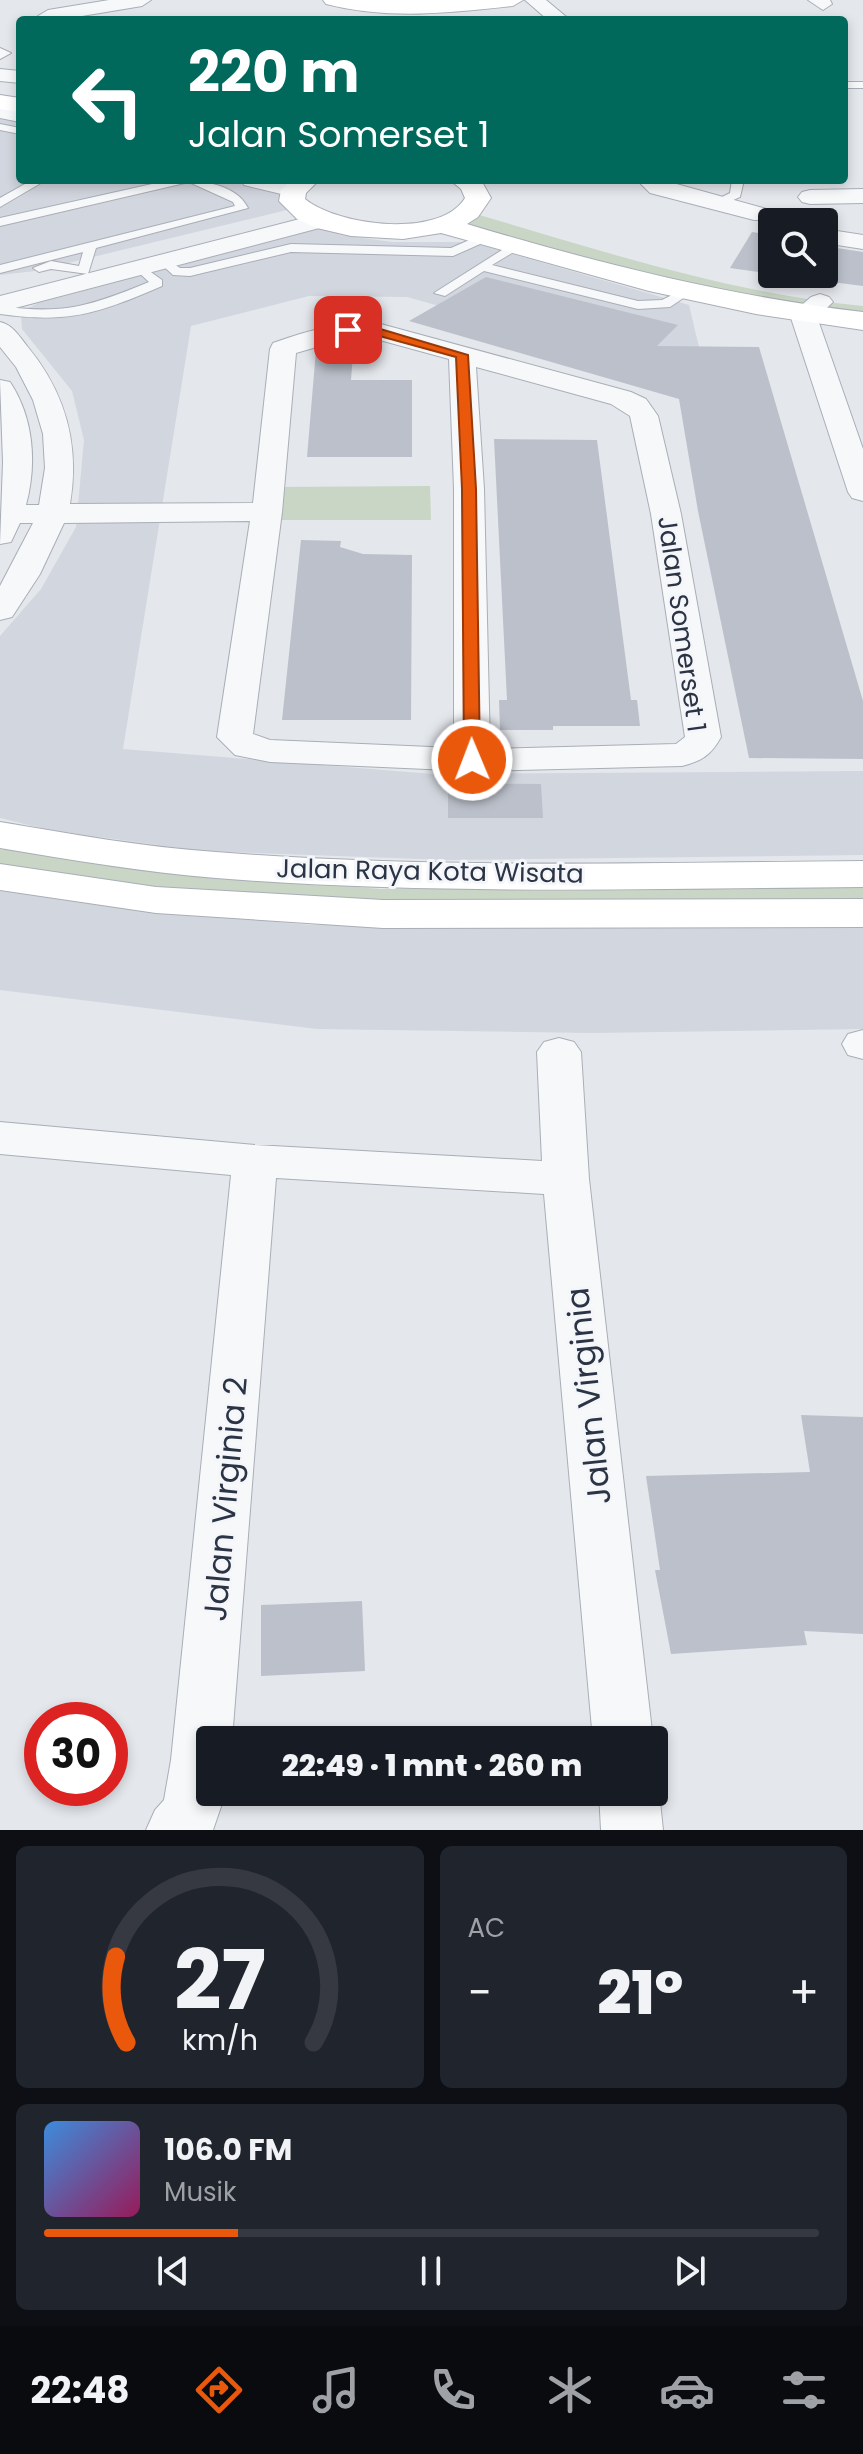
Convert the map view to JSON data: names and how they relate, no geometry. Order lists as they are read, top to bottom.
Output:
{
  "streets": {
    "street": [
      "Jalan Somerset 1",
      "Jalan Raya Kota Wisata",
      "Jalan Virginia",
      "Jalan Virginia 2"
    ]
  },
  "page": {
    "turn": ["220 m", "Jalan Somerset 1"],
    "limit": "30",
    "trip": "22:49 · 1 mnt · 260 m",
    "tile": "AC",
    "heat": ["−", "21°", "+"],
    "song": ["106.0 FM", "Musik"],
    "tabs": "22:48",
    "gauge": ["27", "km/h"]
  }
}
